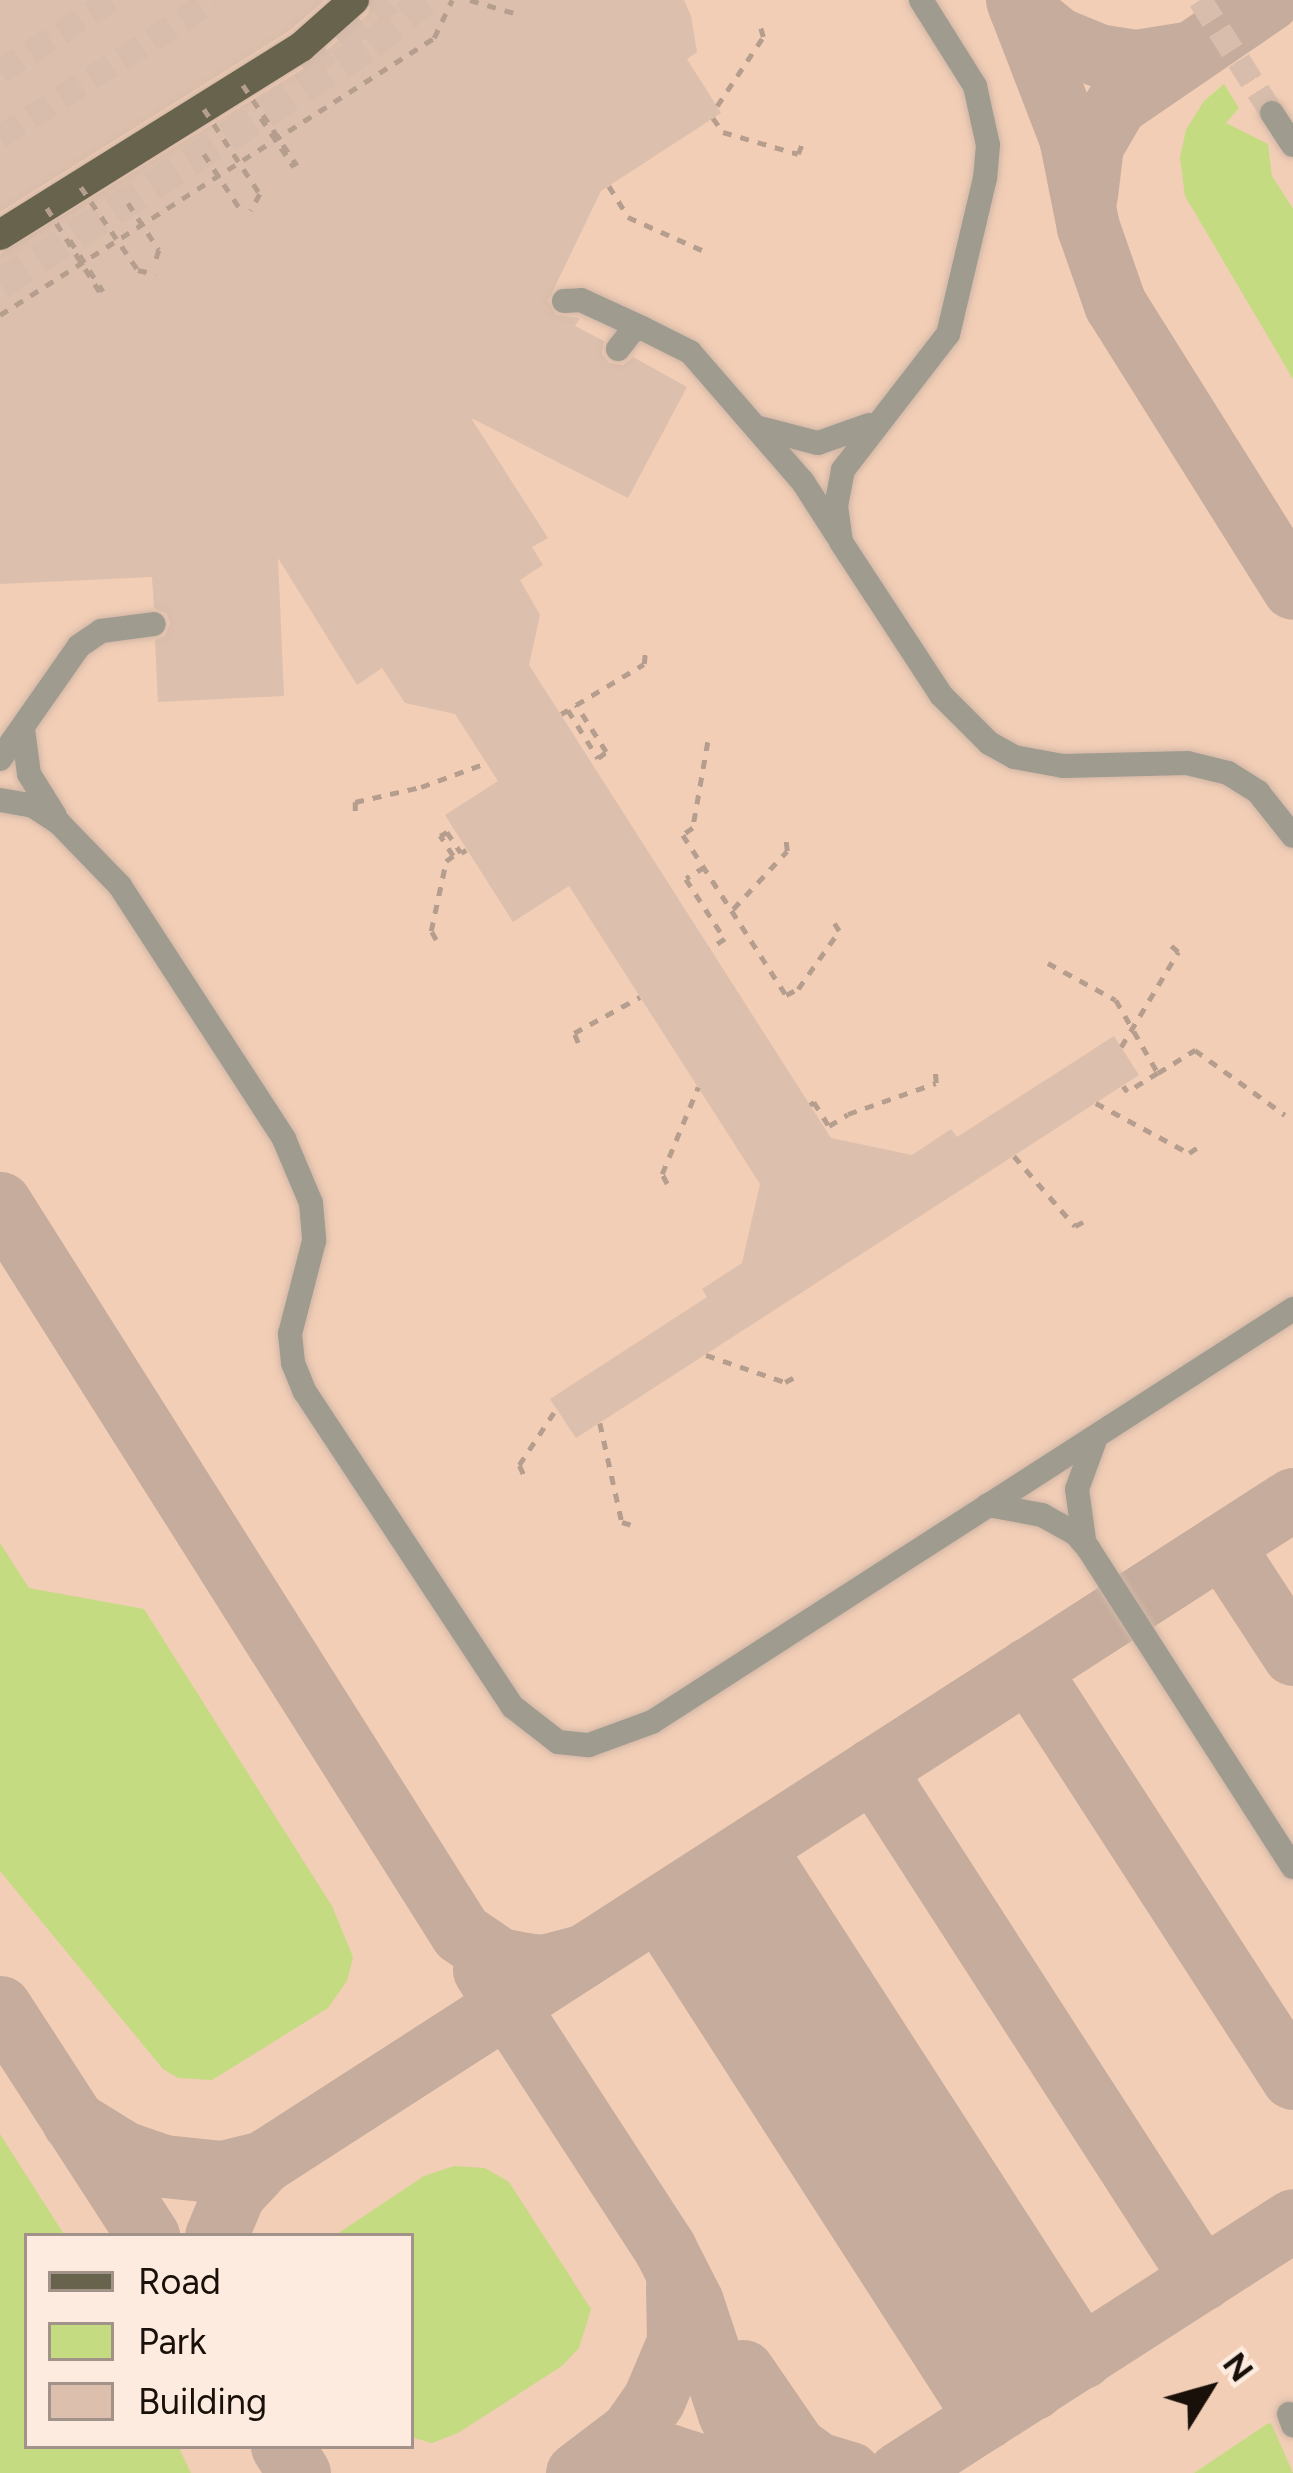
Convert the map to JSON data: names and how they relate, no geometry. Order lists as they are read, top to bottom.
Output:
{
  "legend": ["Road", "Park", "Building"],
  "north": "top right"
}
